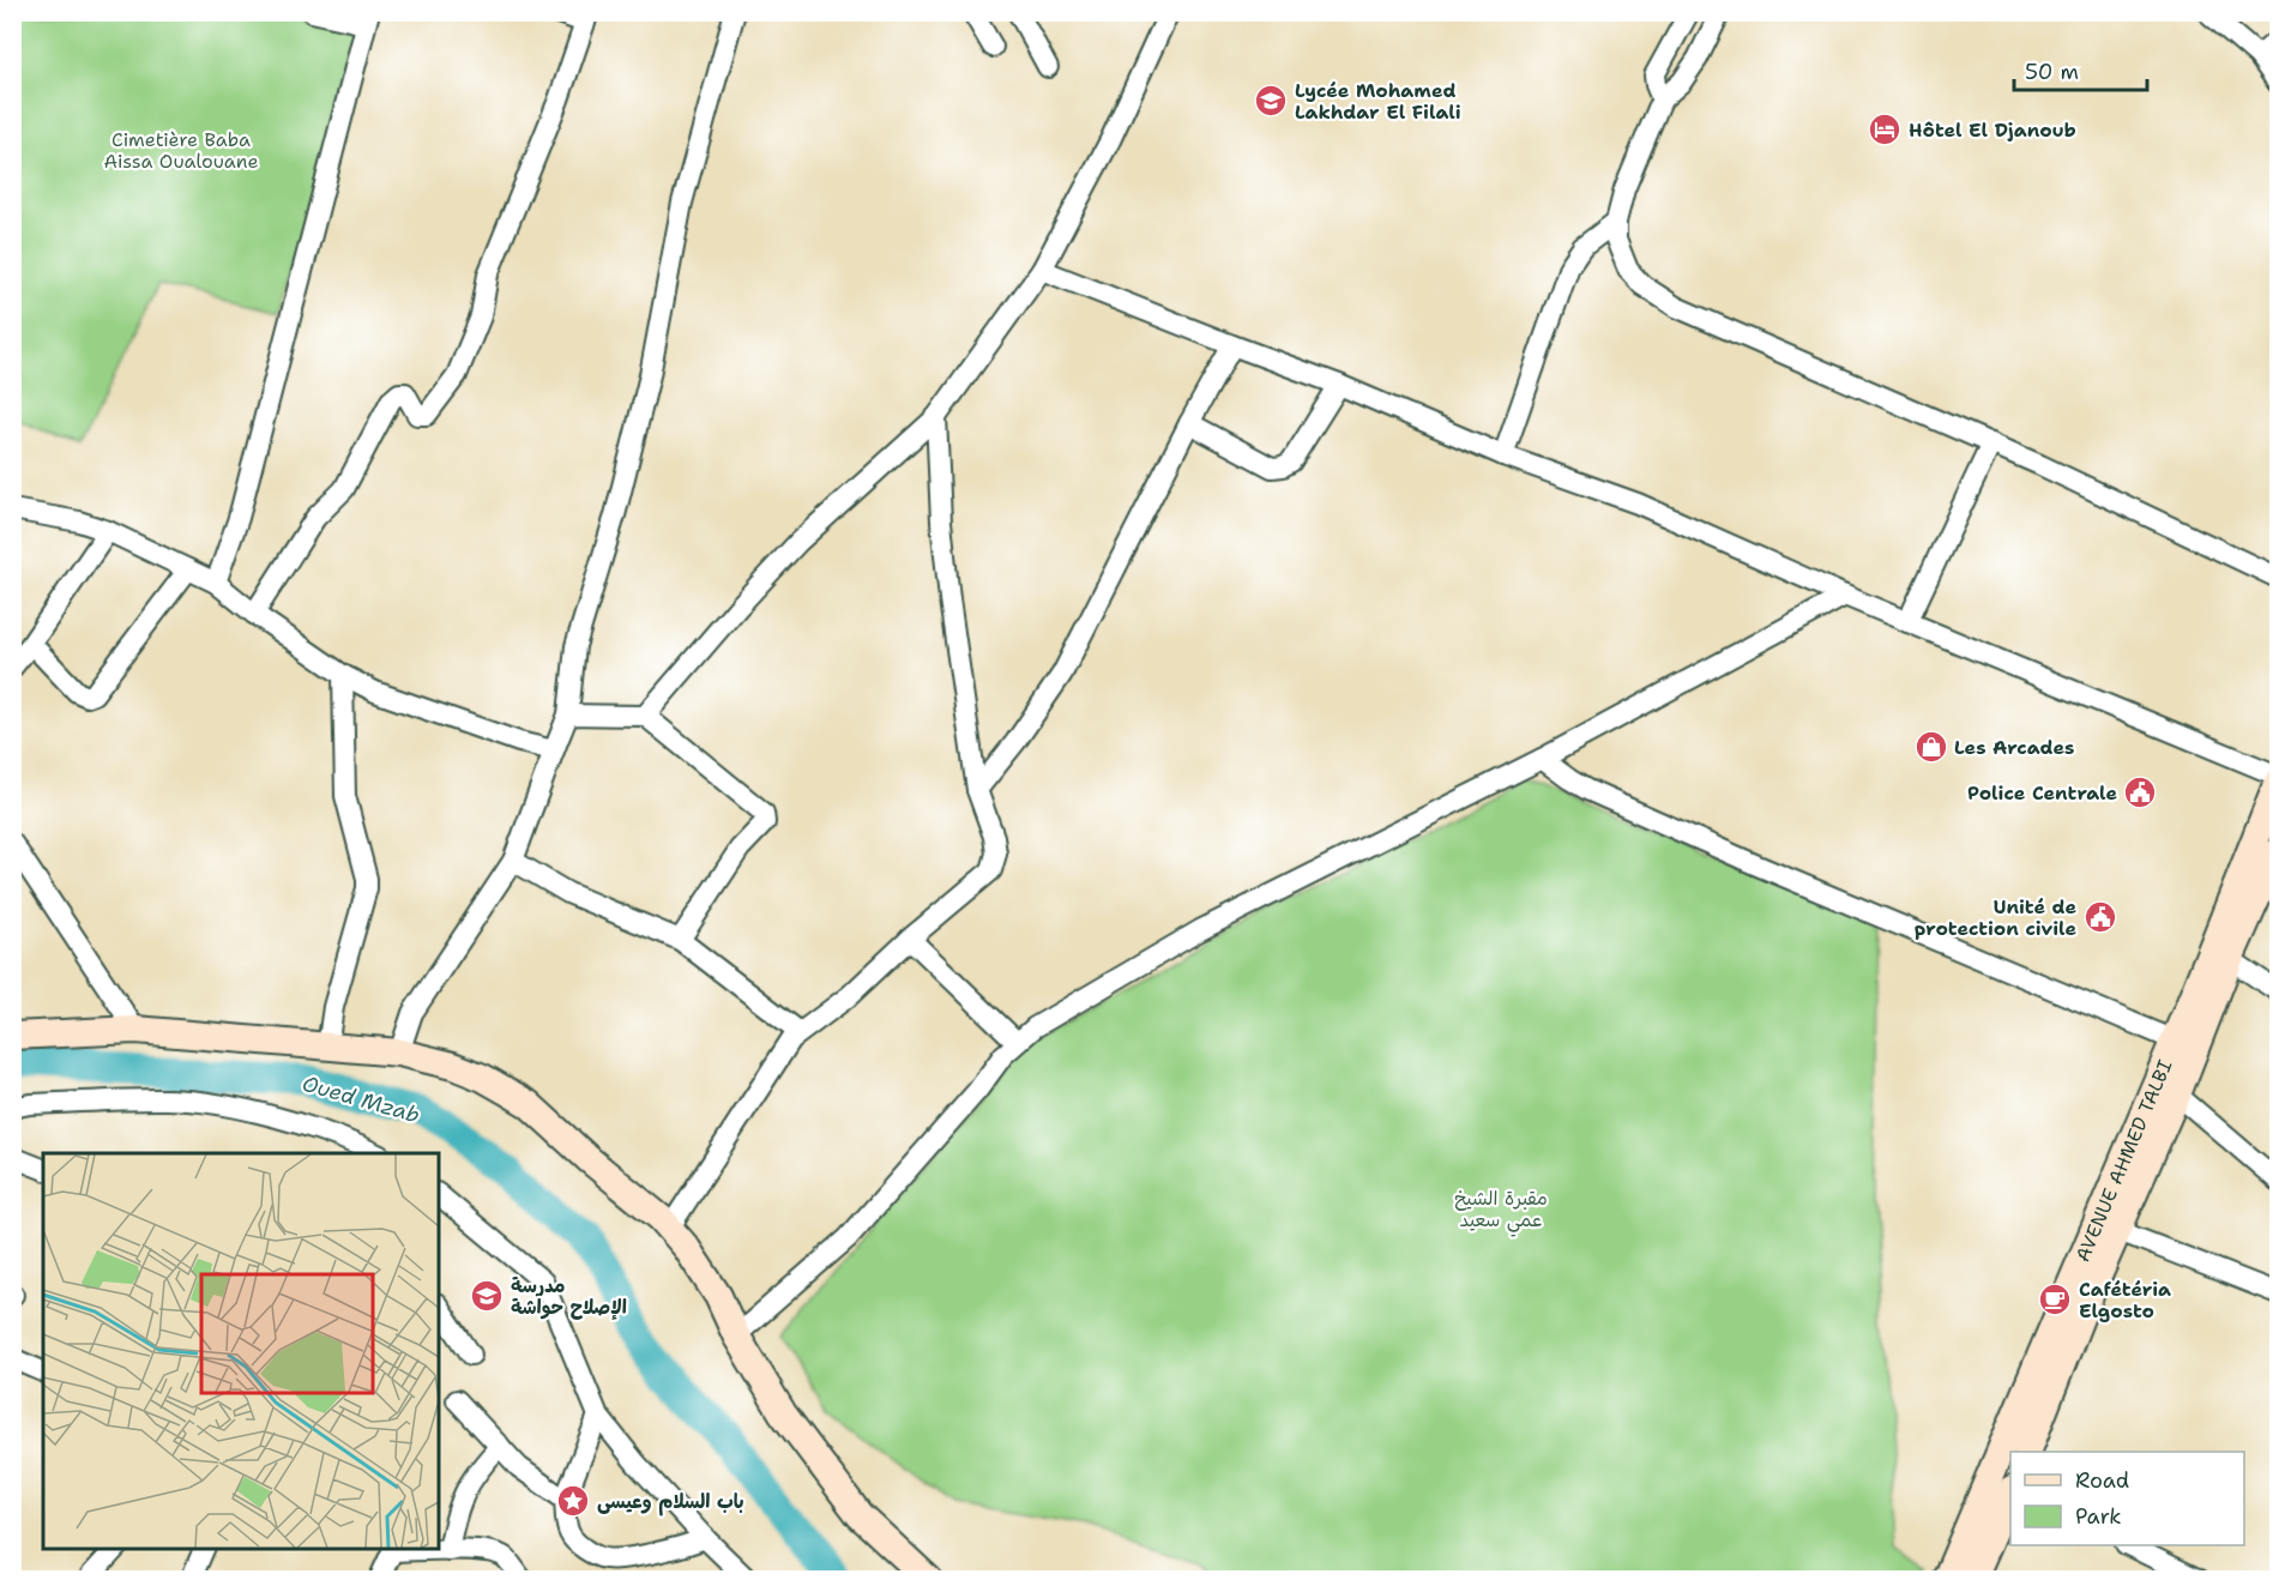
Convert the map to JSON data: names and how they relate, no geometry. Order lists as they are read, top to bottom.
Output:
{
  "streets": {
    "main road": ["AVENUE AHMED TALBI"]
  },
  "water": ["Oued Mzab"],
  "parks": ["Cimetière Baba Aissa Oualouane", "مقبرة الشيخ عمي سعيد"],
  "places": {
    "school or university": ["Lycée Mohamed Lakhdar El Filali", "مدرسة الإصلاح حواشة"],
    "hotel": ["Hôtel El Djanoub"],
    "shop": ["Les Arcades"],
    "public building": ["Police Centrale", "Unité de protection civile"],
    "cafe": ["Cafétéria Elgosto"],
    "place": ["باب السلام وعيسى"]
  },
  "legend": ["Road", "Park"],
  "scale_bar": "50 m"
}
